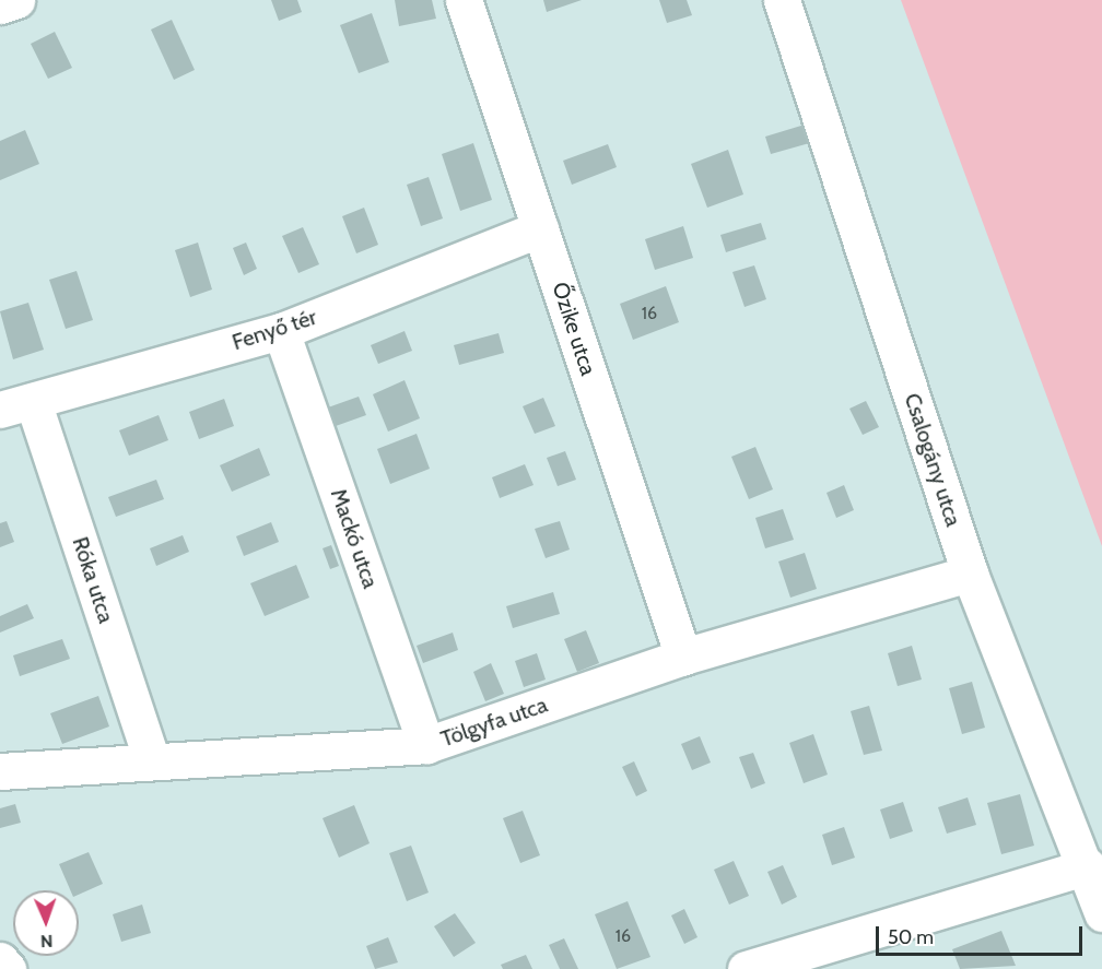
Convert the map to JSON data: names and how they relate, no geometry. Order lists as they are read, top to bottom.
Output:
{
  "streets": {
    "street": [
      "Őzike utca",
      "Fenyő tér",
      "Csalogány utca",
      "Mackó utca",
      "Róka utca",
      "Tölgyfa utca"
    ]
  },
  "crossings": [
    ["Őzike utca", "Fenyő tér"],
    ["Őzike utca", "Tölgyfa utca"],
    ["Fenyő tér", "Mackó utca"],
    ["Fenyő tér", "Róka utca"],
    ["Csalogány utca", "Tölgyfa utca"],
    ["Mackó utca", "Tölgyfa utca"],
    ["Róka utca", "Tölgyfa utca"]
  ],
  "house_numbers": ["16", "16"],
  "scale_bar": "50 m",
  "north": "bottom"
}
